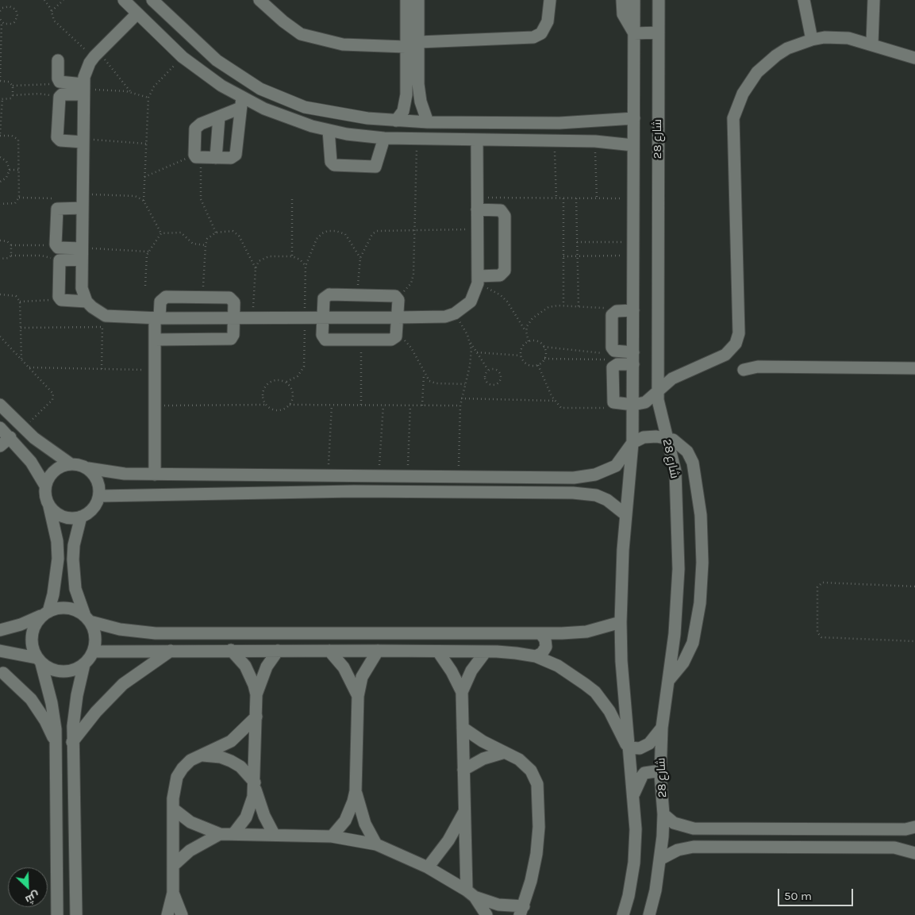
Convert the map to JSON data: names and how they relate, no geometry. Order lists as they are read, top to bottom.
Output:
{
  "streets": {
    "street": ["شارع 28"]
  },
  "scale_bar": "50 m",
  "north": "bottom right"
}
